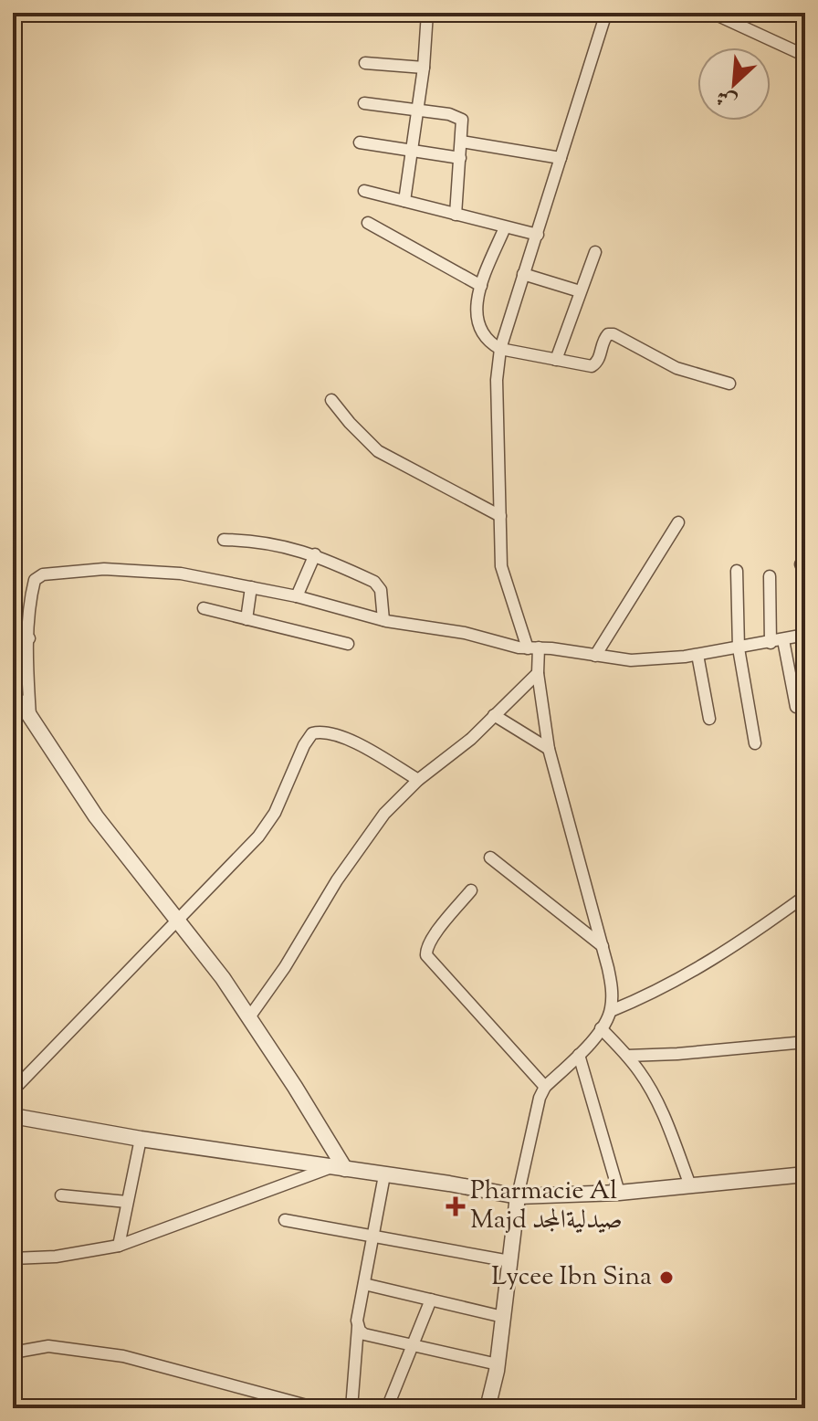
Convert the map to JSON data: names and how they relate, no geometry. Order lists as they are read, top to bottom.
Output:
{
  "places": {
    "health": ["Pharmacie Al Majd صيدليةالمجد"],
    "other": ["Lycee Ibn Sina"]
  },
  "north": "bottom left"
}
